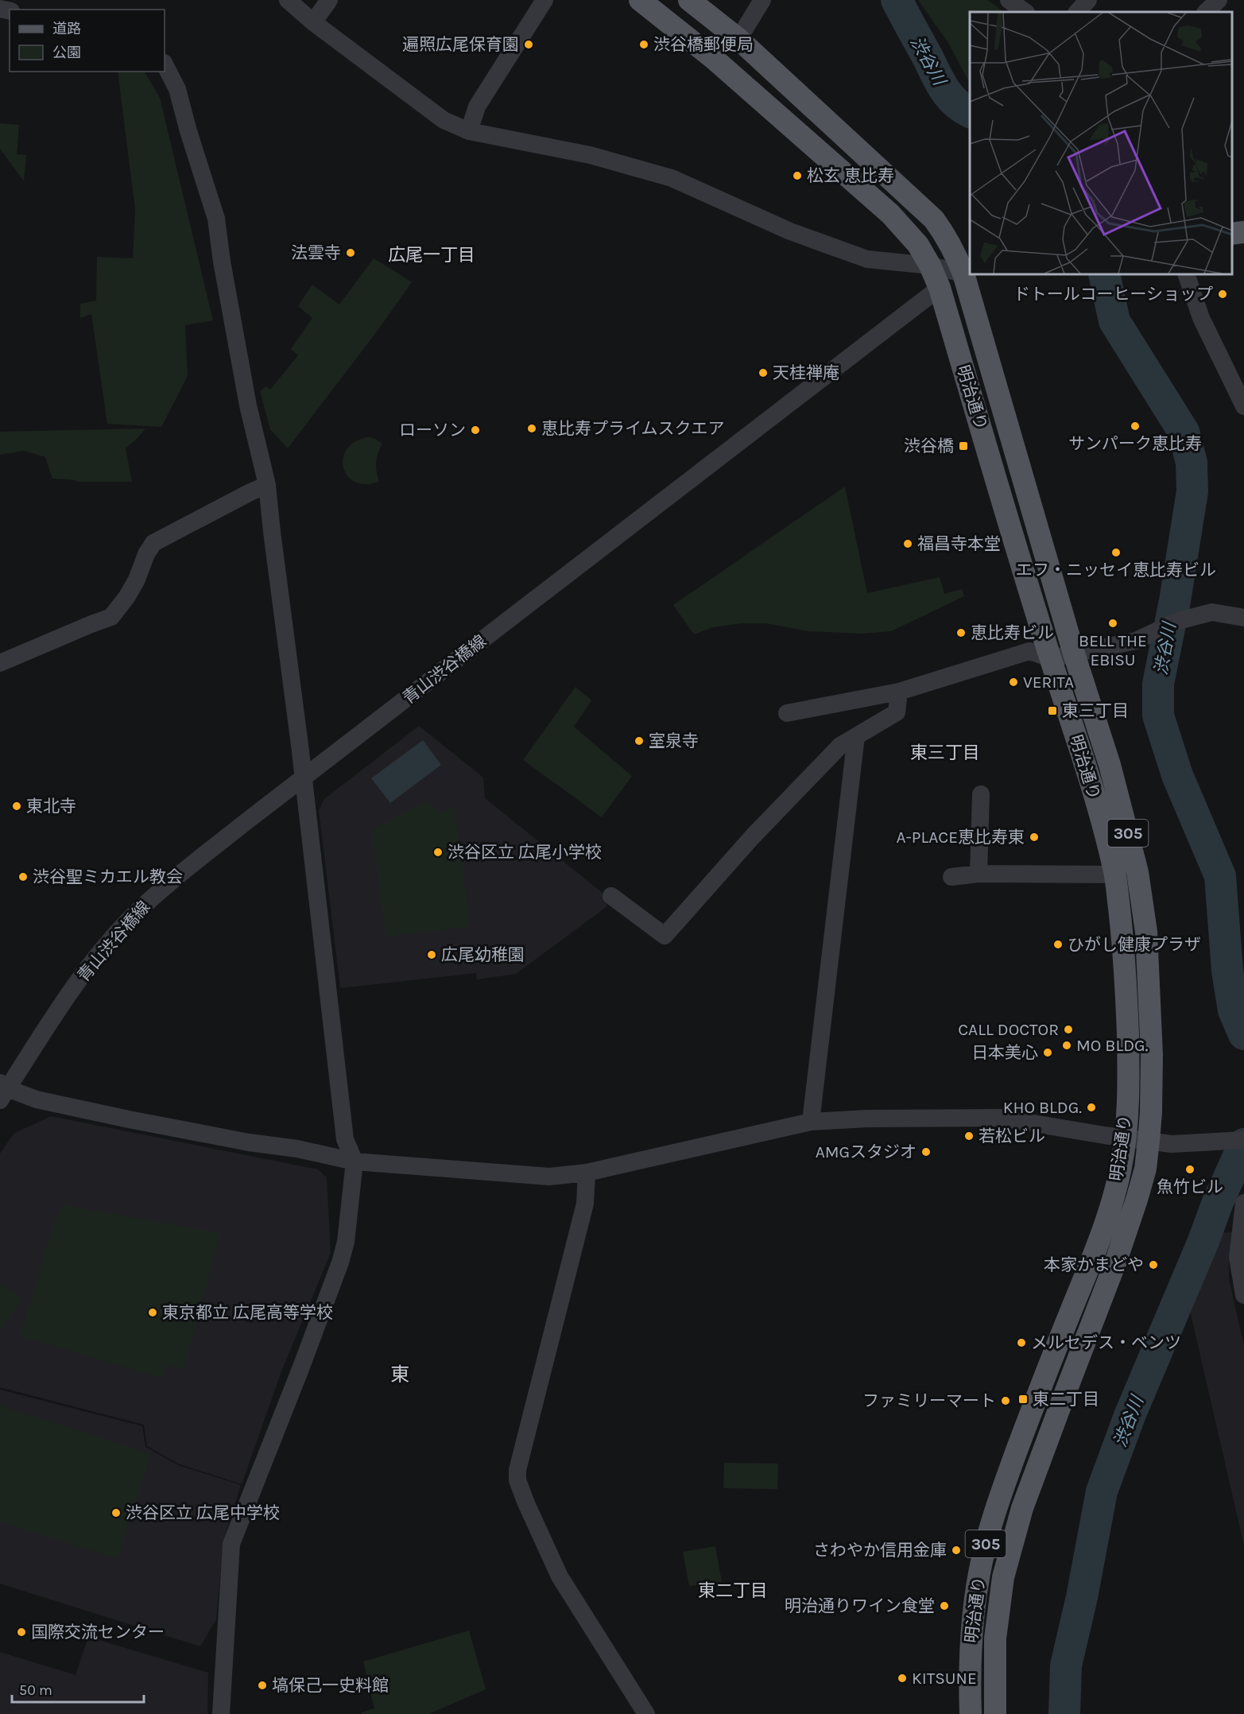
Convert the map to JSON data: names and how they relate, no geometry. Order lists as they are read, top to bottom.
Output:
{
  "streets": {
    "main road": ["明治通り", "305"],
    "street": ["青山渋谷橋線"]
  },
  "crossings": [
    ["明治通り", "青山渋谷橋線"]
  ],
  "districts": [
    "広尾一丁目",
    "東三丁目",
    "東",
    "東二丁目"
  ],
  "water": ["渋谷川"],
  "places": {
    "other": [
      "遍照広尾保育園",
      "渋谷橋郵便局",
      "松玄 恵比寿",
      "法雲寺",
      "ドトールコーヒーショップ",
      "天桂禅庵",
      "サンパーク恵比寿",
      "恵比寿プライムスクエア",
      "ローソン",
      "福昌寺本堂",
      "エフ・ニッセイ恵比寿ビル",
      "BELL THE EBISU",
      "恵比寿ビル",
      "VERITA",
      "室泉寺",
      "東北寺",
      "A-PLACE恵比寿東",
      "渋谷区立 広尾小学校",
      "渋谷聖ミカエル教会",
      "ひがし健康プラザ",
      "広尾幼稚園",
      "CALL DOCTOR",
      "MO BLDG.",
      "日本美心",
      "KHO BLDG.",
      "若松ビル",
      "AMGスタジオ",
      "魚竹ビル",
      "本家かまどや",
      "東京都立 広尾高等学校",
      "メルセデス・ベンツ",
      "ファミリーマート",
      "渋谷区立 広尾中学校",
      "さわやか信用金庫",
      "明治通りワイン食堂",
      "国際交流センター",
      "KITSUNE",
      "塙保己一史料館"
    ],
    "transit": ["渋谷橋", "東三丁目", "東二丁目"]
  },
  "legend": ["道路", "公園"],
  "scale_bar": "50 m"
}
